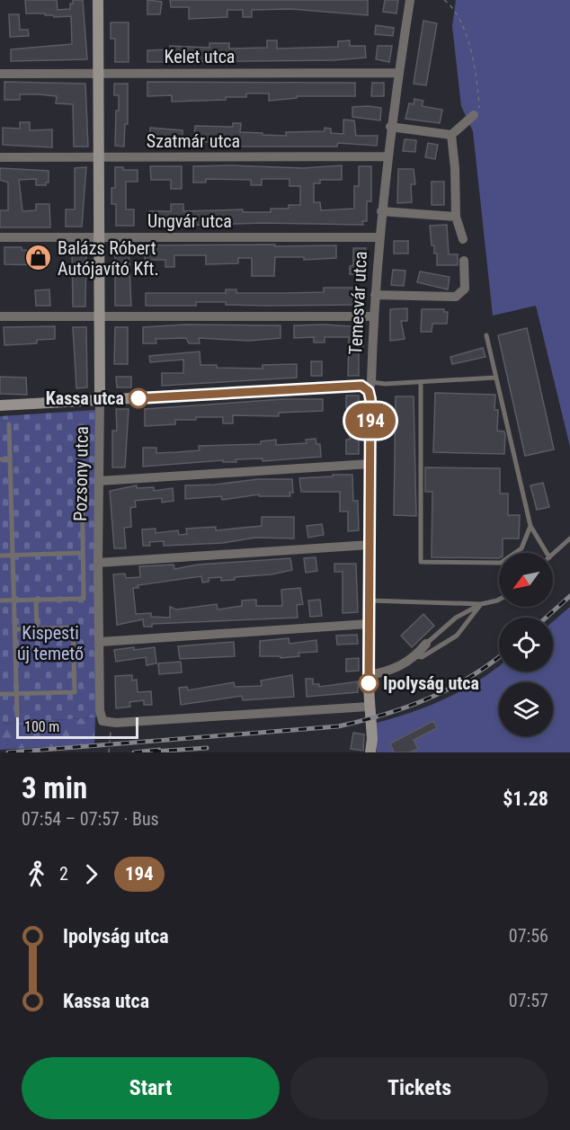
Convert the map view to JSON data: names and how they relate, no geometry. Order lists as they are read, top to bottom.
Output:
{
  "streets": {
    "street": [
      "Kelet utca",
      "Szatmár utca",
      "Ungvár utca",
      "Temesvár utca",
      "Pozsony utca"
    ]
  },
  "crossings": [
    ["Kelet utca", "Temesvár utca"],
    ["Kelet utca", "Pozsony utca"],
    ["Szatmár utca", "Temesvár utca"],
    ["Szatmár utca", "Pozsony utca"],
    ["Ungvár utca", "Temesvár utca"],
    ["Ungvár utca", "Pozsony utca"]
  ],
  "parks": ["Kispesti új temető"],
  "places": {
    "shop": ["Balázs Róbert Autójavító Kft."],
    "other": ["Kassa utca", "Ipolyság utca"]
  },
  "lines": ["bus line 194"],
  "scale_bar": "100 m",
  "north": "bottom left",
  "page": {
    "on_map": "194",
    "scale": "100 m",
    "heading": ["3 min", "07:54 – 07:57 · Bus", "$1.28"],
    "legs": ["2", "194"],
    "list": [
      {
        "name": "Ipolyság utca",
        "value": "07:56"
      },
      {
        "name": "Kassa utca",
        "value": "07:57"
      }
    ],
    "buttons": ["Start", "Tickets"]
  }
}
